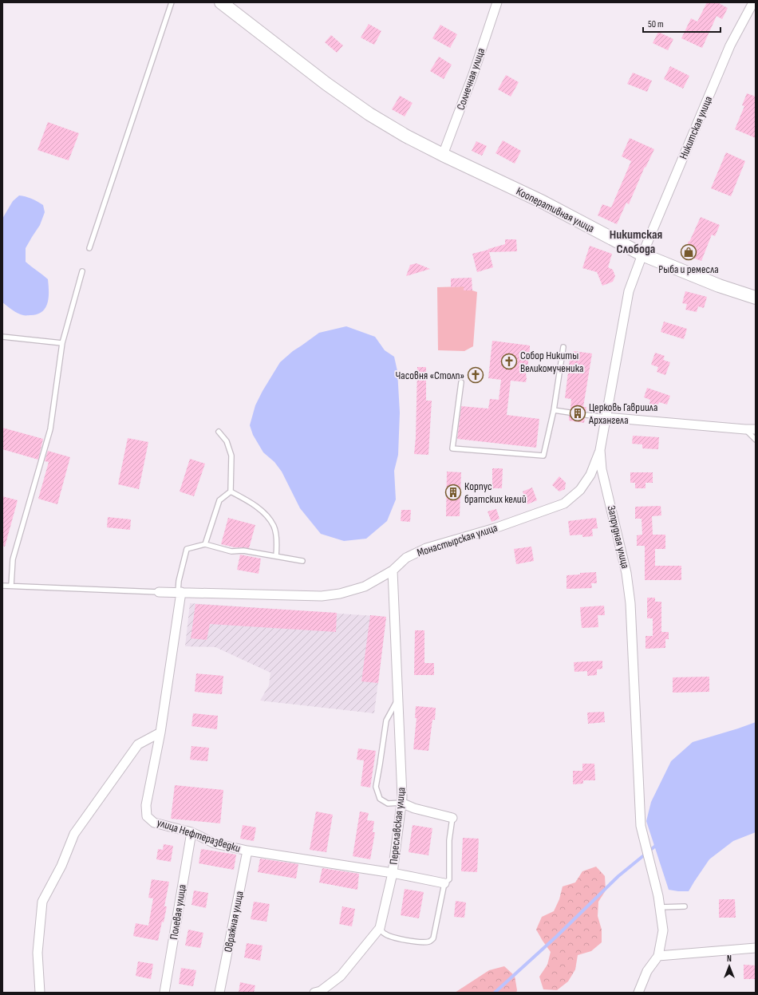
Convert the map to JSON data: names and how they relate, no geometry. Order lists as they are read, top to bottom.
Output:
{
  "streets": {
    "street": [
      "Солнечная улица",
      "Никитская улица",
      "Кооперативная улица",
      "Запрудная улица",
      "Монастырская улица",
      "Переславская улица",
      "улица Нефтеразведки",
      "Полевая улица",
      "Овражная улица"
    ]
  },
  "crossings": [
    ["Солнечная улица", "Кооперативная улица"],
    ["Никитская улица", "Кооперативная улица"],
    ["Никитская улица", "Запрудная улица"],
    ["Кооперативная улица", "Запрудная улица"],
    ["Запрудная улица", "Монастырская улица"],
    ["Монастырская улица", "Переславская улица"],
    ["Монастырская улица", "улица Нефтеразведки"],
    ["Переславская улица", "улица Нефтеразведки"],
    ["улица Нефтеразведки", "Полевая улица"],
    ["улица Нефтеразведки", "Овражная улица"]
  ],
  "districts": ["Никитская Слобода"],
  "places": {
    "shop": ["Рыба и ремесла"],
    "church": ["Собор Никиты Великомученика", "Часовня «Столп»"],
    "building": ["Церковь Гавриила Архангела", "Корпус братских келий"]
  },
  "scale_bar": "50 m",
  "north": "top"
}
